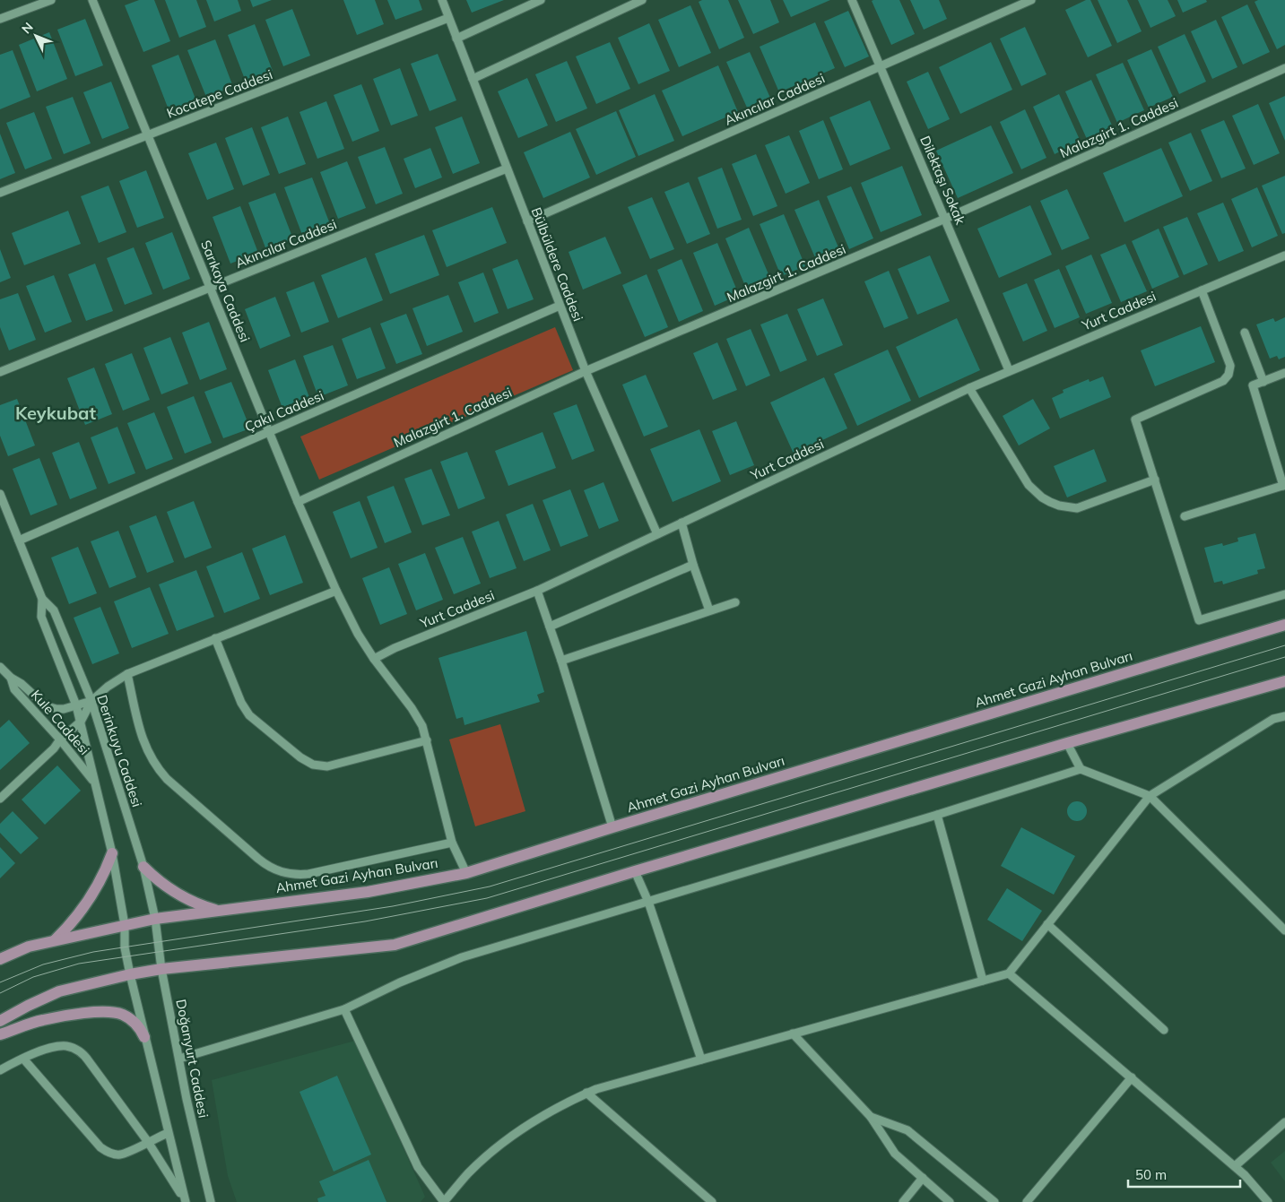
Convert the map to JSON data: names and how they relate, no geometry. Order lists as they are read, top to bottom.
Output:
{
  "streets": {
    "main road": ["Ahmet Gazi Ayhan Bulvarı"],
    "street": [
      "Kocatepe Caddesi",
      "Akıncılar Caddesi",
      "Malazgirt 1. Caddesi",
      "Dilektaşı Sokak",
      "Bülbüldere Caddesi",
      "Sarıkaya Caddesi",
      "Yurt Caddesi",
      "Çakıl Caddesi",
      "Kule Caddesi",
      "Derinkuyu Caddesi",
      "Doğanyurt Caddesi"
    ]
  },
  "crossings": [
    ["Kocatepe Caddesi", "Bülbüldere Caddesi"],
    ["Kocatepe Caddesi", "Sarıkaya Caddesi"],
    ["Akıncılar Caddesi", "Dilektaşı Sokak"],
    ["Akıncılar Caddesi", "Bülbüldere Caddesi"],
    ["Akıncılar Caddesi", "Sarıkaya Caddesi"],
    ["Malazgirt 1. Caddesi", "Dilektaşı Sokak"],
    ["Malazgirt 1. Caddesi", "Bülbüldere Caddesi"],
    ["Malazgirt 1. Caddesi", "Sarıkaya Caddesi"],
    ["Dilektaşı Sokak", "Yurt Caddesi"],
    ["Bülbüldere Caddesi", "Yurt Caddesi"],
    ["Bülbüldere Caddesi", "Çakıl Caddesi"],
    ["Sarıkaya Caddesi", "Çakıl Caddesi"],
    ["Çakıl Caddesi", "Derinkuyu Caddesi"],
    ["Ahmet Gazi Ayhan Bulvarı", "Derinkuyu Caddesi"],
    ["Ahmet Gazi Ayhan Bulvarı", "Doğanyurt Caddesi"],
    ["Kule Caddesi", "Derinkuyu Caddesi"],
    ["Derinkuyu Caddesi", "Doğanyurt Caddesi"]
  ],
  "districts": ["Keykubat"],
  "scale_bar": "50 m",
  "north": "top left"
}
